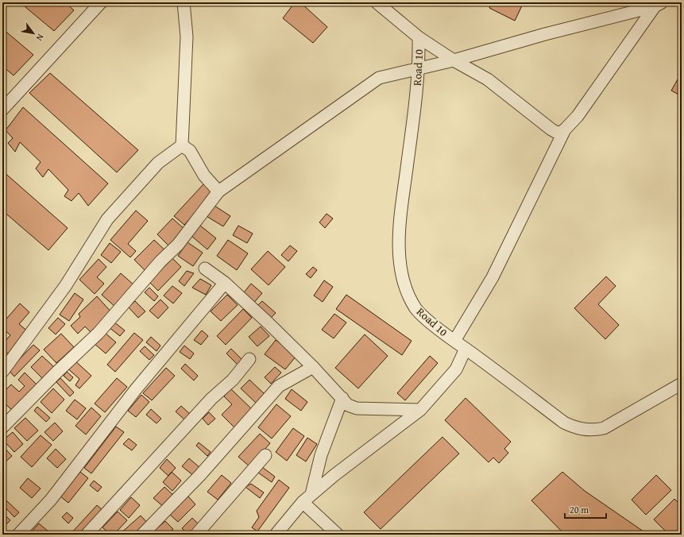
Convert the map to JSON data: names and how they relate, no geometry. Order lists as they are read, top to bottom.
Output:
{
  "streets": {
    "street": ["Road 10"]
  },
  "scale_bar": "20 m",
  "north": "bottom right"
}
